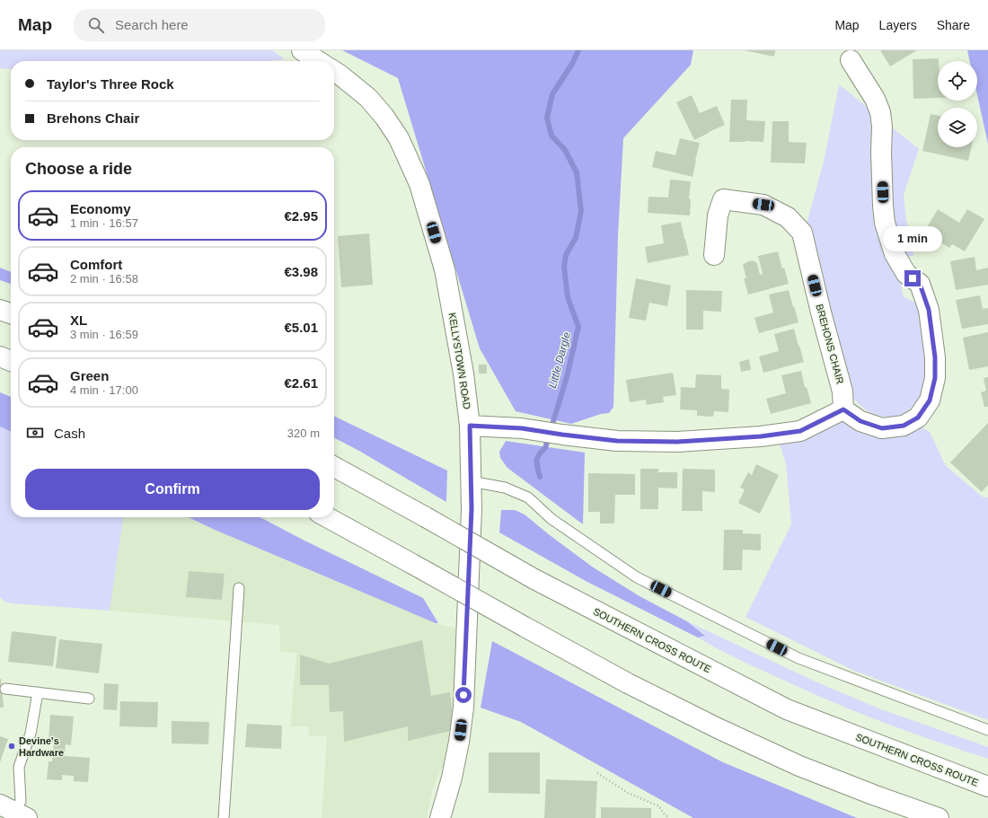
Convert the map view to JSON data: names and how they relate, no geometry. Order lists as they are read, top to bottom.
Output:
{
  "streets": {
    "main road": ["BREHONS CHAIR", "KELLYSTOWN ROAD", "SOUTHERN CROSS ROUTE"]
  },
  "water": ["Little Dargle"],
  "places": ["Devine's Hardware"],
  "page": {
    "header": "Map",
    "search": "Search here",
    "nav": ["Map", "Layers", "Share"],
    "banner": ["Taylor's Three Rock", "Brehons Chair"],
    "heading": "Choose a ride",
    "list": [
      {
        "name": "Economy",
        "note": "1 min · 16:57",
        "value": "€2.95"
      },
      {
        "name": "Comfort",
        "note": "2 min · 16:58",
        "value": "€3.98"
      },
      {
        "name": "XL",
        "note": "3 min · 16:59",
        "value": "€5.01"
      },
      {
        "name": "Green",
        "note": "4 min · 17:00",
        "value": "€2.61"
      }
    ],
    "bubble": "1 min",
    "pay": ["Cash", "320 m"],
    "buttons": "Confirm"
  }
}
